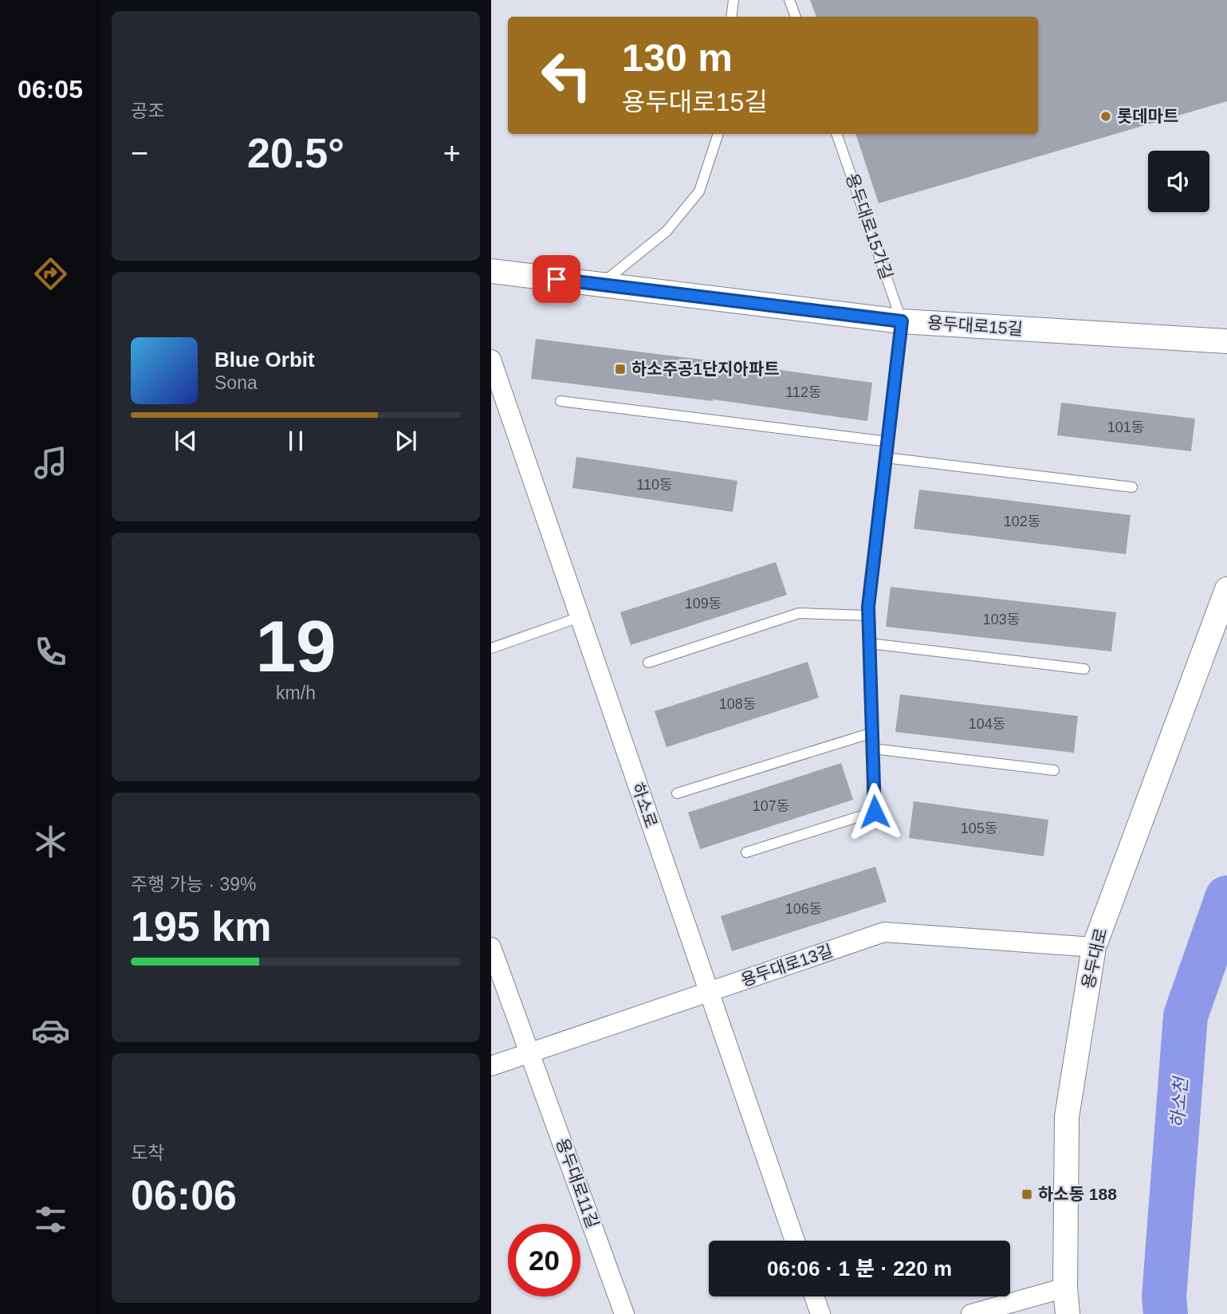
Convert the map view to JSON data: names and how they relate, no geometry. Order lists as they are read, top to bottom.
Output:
{
  "streets": {
    "street": [
      "용두대로15길",
      "하소로",
      "용두대로",
      "용두대로13길",
      "용두대로11길"
    ],
    "lane": ["용두대로15가길"]
  },
  "crossings": [
    ["용두대로15가길", "용두대로15길"],
    ["하소로", "용두대로13길"],
    ["용두대로", "용두대로13길"],
    ["용두대로13길", "용두대로11길"]
  ],
  "water": ["하소천"],
  "places": {
    "other": ["롯데마트"],
    "transit": ["하소주공1단지아파트", "하소동 188"]
  },
  "house_numbers": [
    "112동",
    "101동",
    "110동",
    "102동",
    "109동",
    "103동",
    "108동",
    "104동",
    "107동",
    "105동",
    "106동"
  ],
  "page": {
    "tabs": "06:05",
    "tile": [
      "공조",
      ["19", "km/h"],
      ["주행 가능 · 39%", "195 km"],
      ["도착", "06:06"]
    ],
    "turn": ["130 m", "용두대로15길"],
    "heat": ["−", "20.5°", "+"],
    "song": ["Blue Orbit", "Sona"],
    "limit": "20",
    "trip": "06:06 · 1 분 · 220 m"
  }
}
